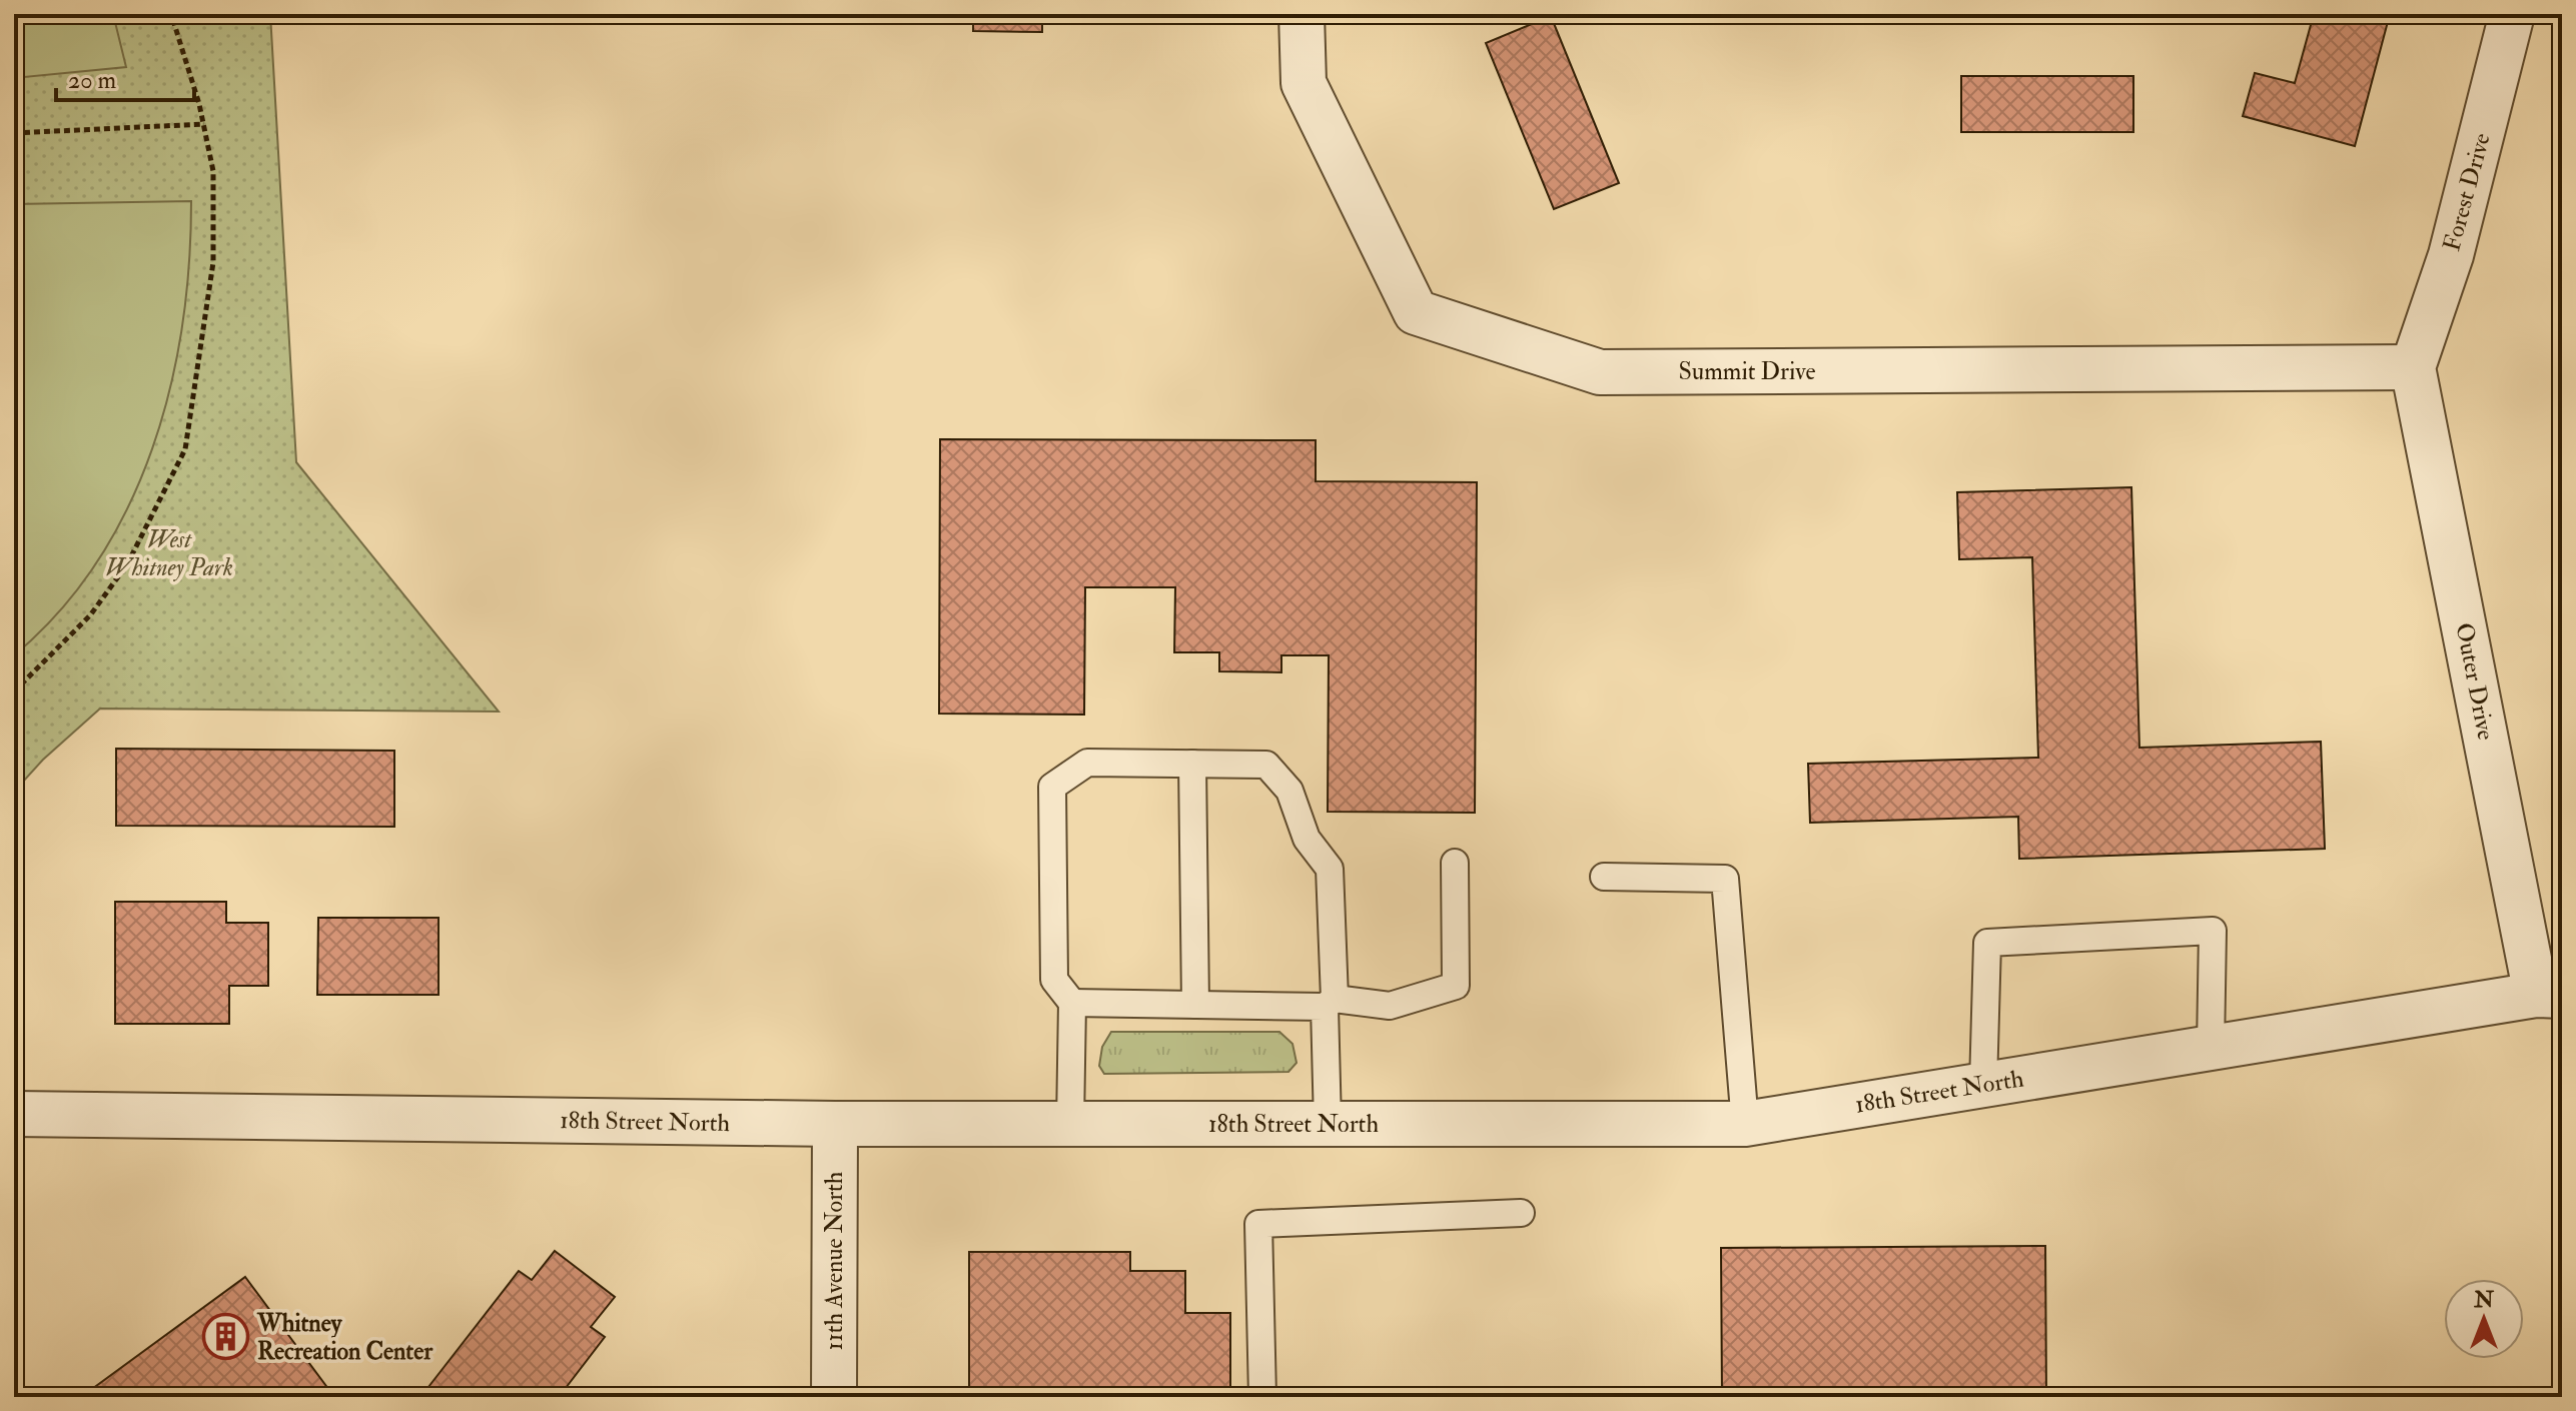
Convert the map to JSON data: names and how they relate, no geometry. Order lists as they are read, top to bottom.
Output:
{
  "streets": {
    "street": [
      "Forest Drive",
      "Summit Drive",
      "Outer Drive",
      "18th Street North",
      "11th Avenue North"
    ]
  },
  "crossings": [
    ["Forest Drive", "Summit Drive"],
    ["Forest Drive", "Outer Drive"],
    ["Summit Drive", "Outer Drive"],
    ["Outer Drive", "18th Street North"],
    ["18th Street North", "11th Avenue North"]
  ],
  "parks": ["West Whitney Park"],
  "places": {
    "building": ["Whitney Recreation Center"]
  },
  "scale_bar": "20 m",
  "north": "top"
}
